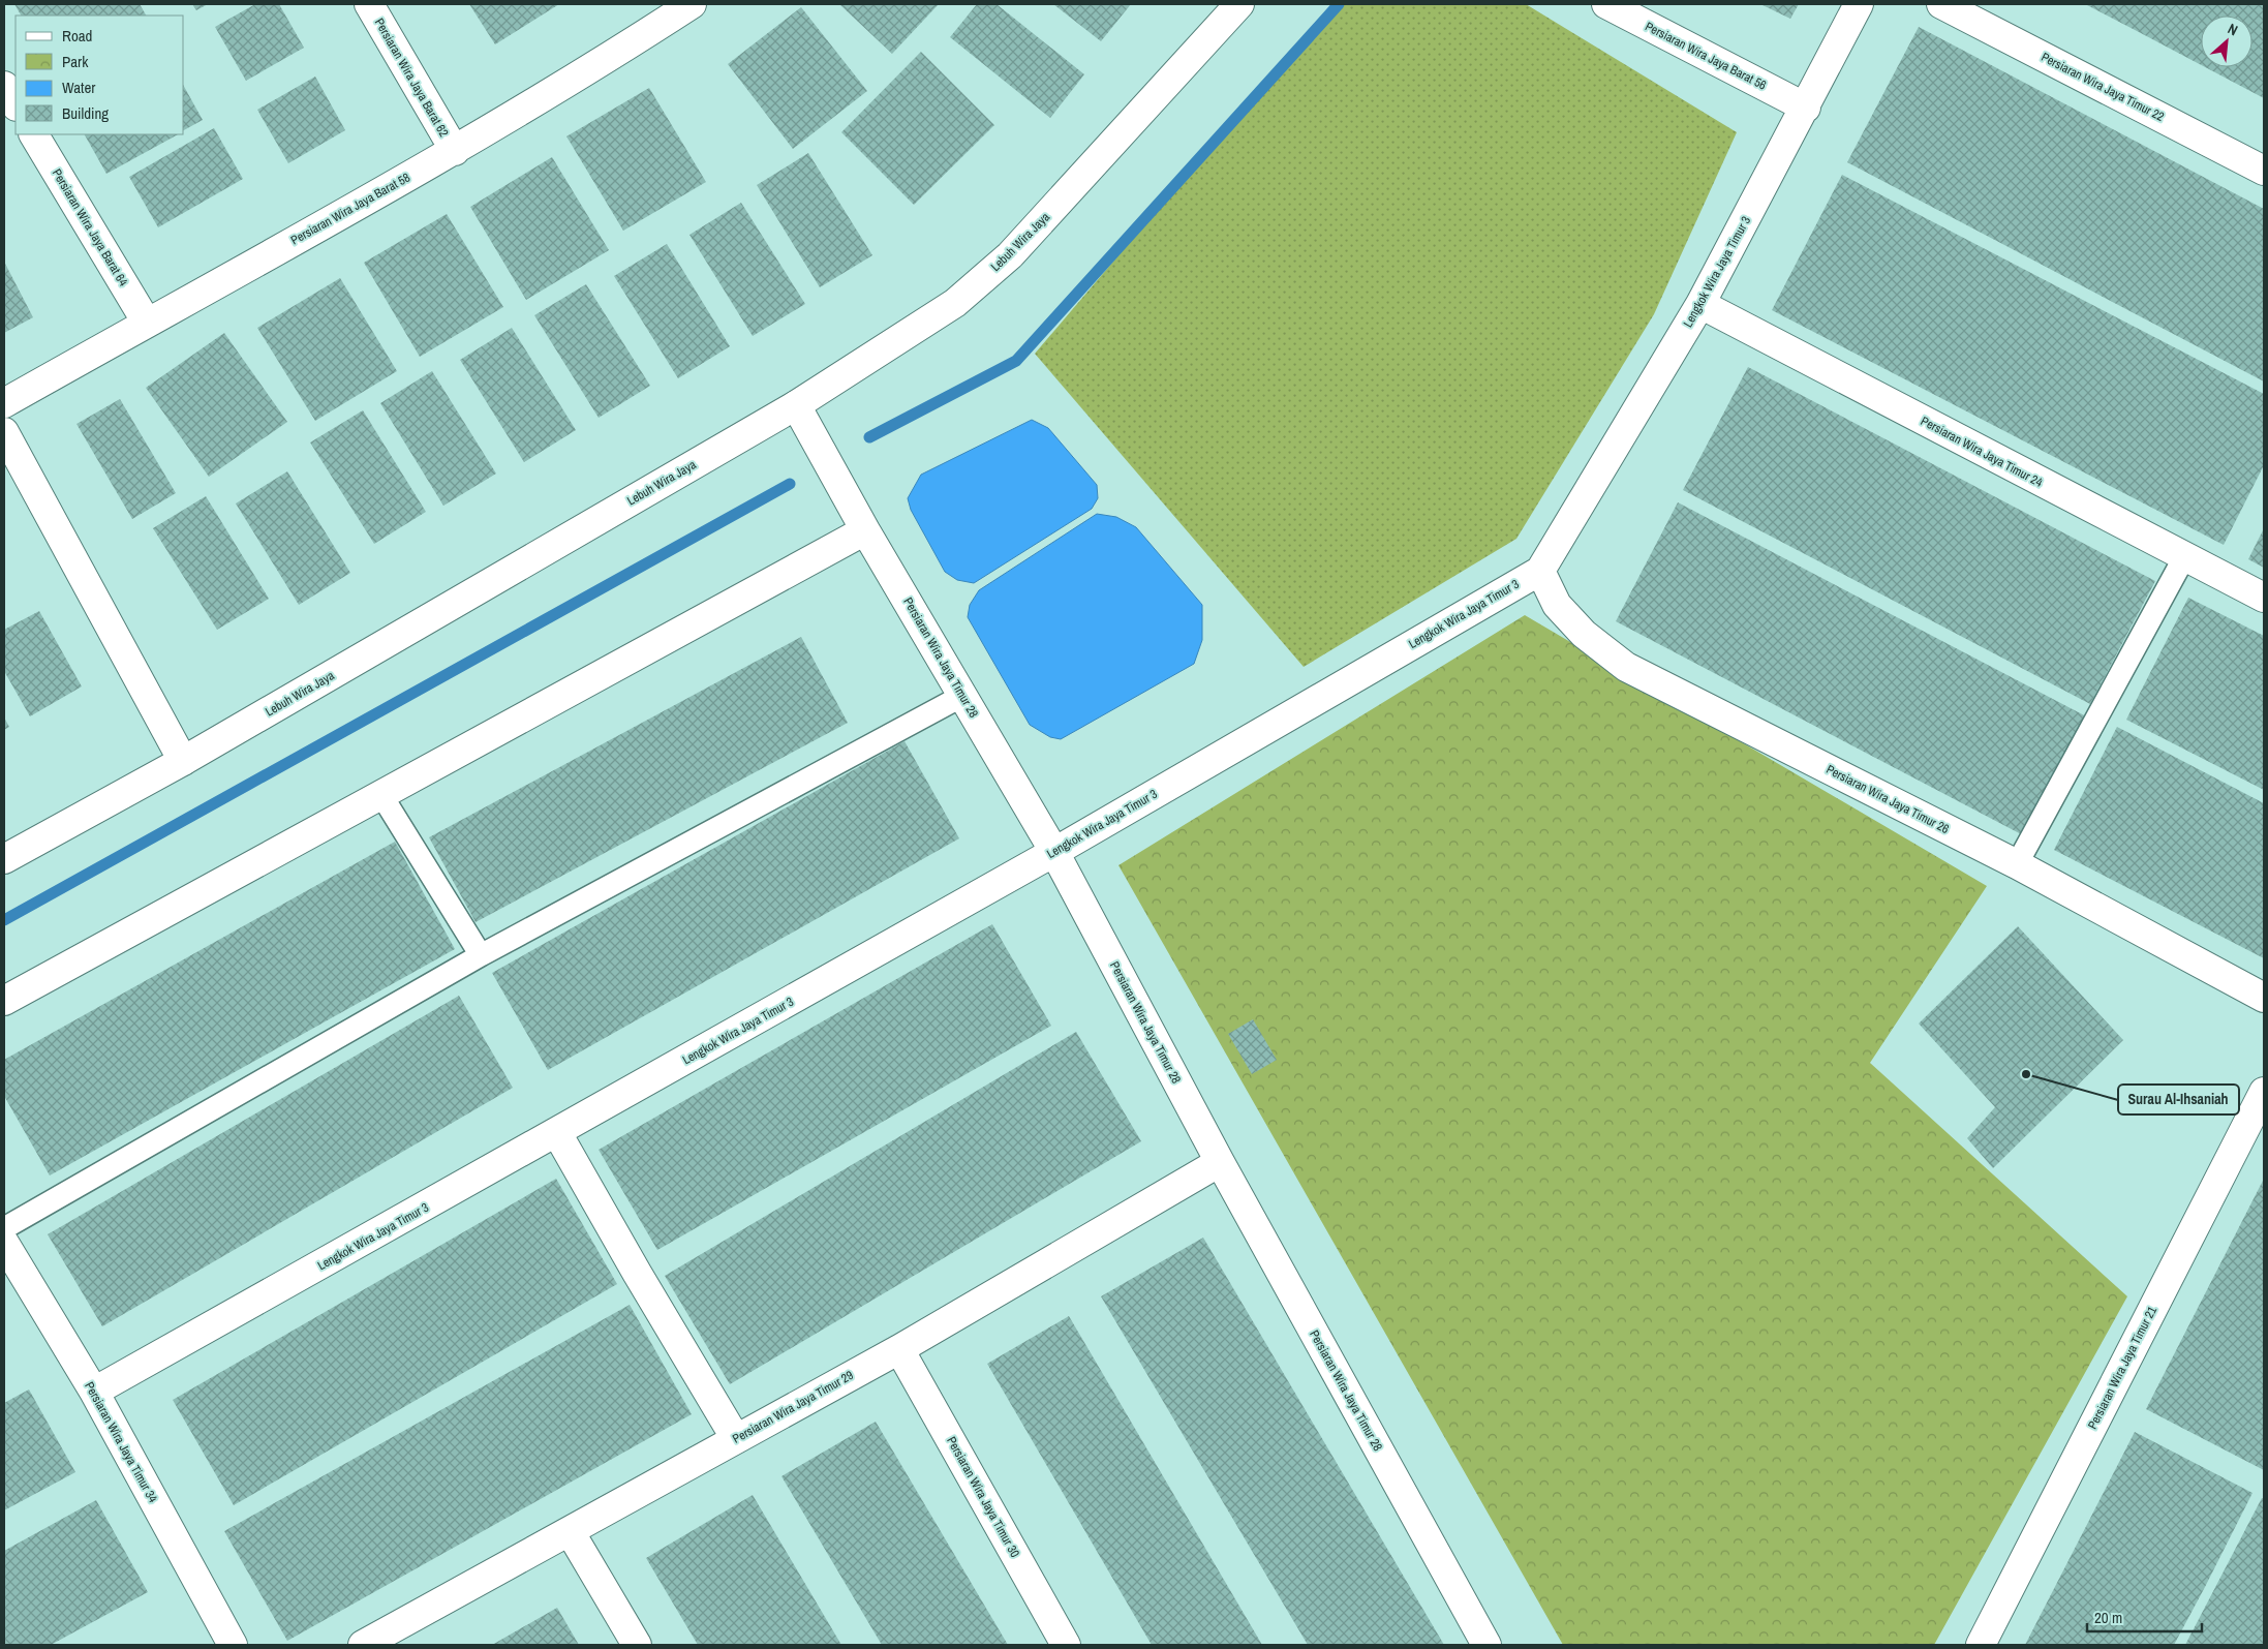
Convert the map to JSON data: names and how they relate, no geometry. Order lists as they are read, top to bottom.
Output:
{
  "streets": {
    "street": [
      "Persiaran Wira Jaya Barat 56",
      "Persiaran Wira Jaya Barat 62",
      "Persiaran Wira Jaya Timur 22",
      "Persiaran Wira Jaya Barat 58",
      "Persiaran Wira Jaya Barat 64",
      "Lebuh Wira Jaya",
      "Lengkok Wira Jaya Timur 3",
      "Persiaran Wira Jaya Timur 24",
      "Persiaran Wira Jaya Timur 28",
      "Persiaran Wira Jaya Timur 26",
      "Persiaran Wira Jaya Timur 21",
      "Persiaran Wira Jaya Timur 29",
      "Persiaran Wira Jaya Timur 34",
      "Persiaran Wira Jaya Timur 30"
    ]
  },
  "crossings": [
    ["Persiaran Wira Jaya Barat 56", "Lengkok Wira Jaya Timur 3"],
    ["Persiaran Wira Jaya Barat 62", "Persiaran Wira Jaya Barat 58"],
    ["Persiaran Wira Jaya Barat 58", "Persiaran Wira Jaya Barat 64"],
    ["Lebuh Wira Jaya", "Persiaran Wira Jaya Timur 28"],
    ["Lengkok Wira Jaya Timur 3", "Persiaran Wira Jaya Timur 24"],
    ["Lengkok Wira Jaya Timur 3", "Persiaran Wira Jaya Timur 28"],
    ["Lengkok Wira Jaya Timur 3", "Persiaran Wira Jaya Timur 26"],
    ["Lengkok Wira Jaya Timur 3", "Persiaran Wira Jaya Timur 34"],
    ["Persiaran Wira Jaya Timur 28", "Persiaran Wira Jaya Timur 29"],
    ["Persiaran Wira Jaya Timur 29", "Persiaran Wira Jaya Timur 30"]
  ],
  "places": ["Surau Al-Ihsaniah"],
  "legend": [
    "Road",
    "Park",
    "Water",
    "Building"
  ],
  "scale_bar": "20 m",
  "north": "top right"
}
